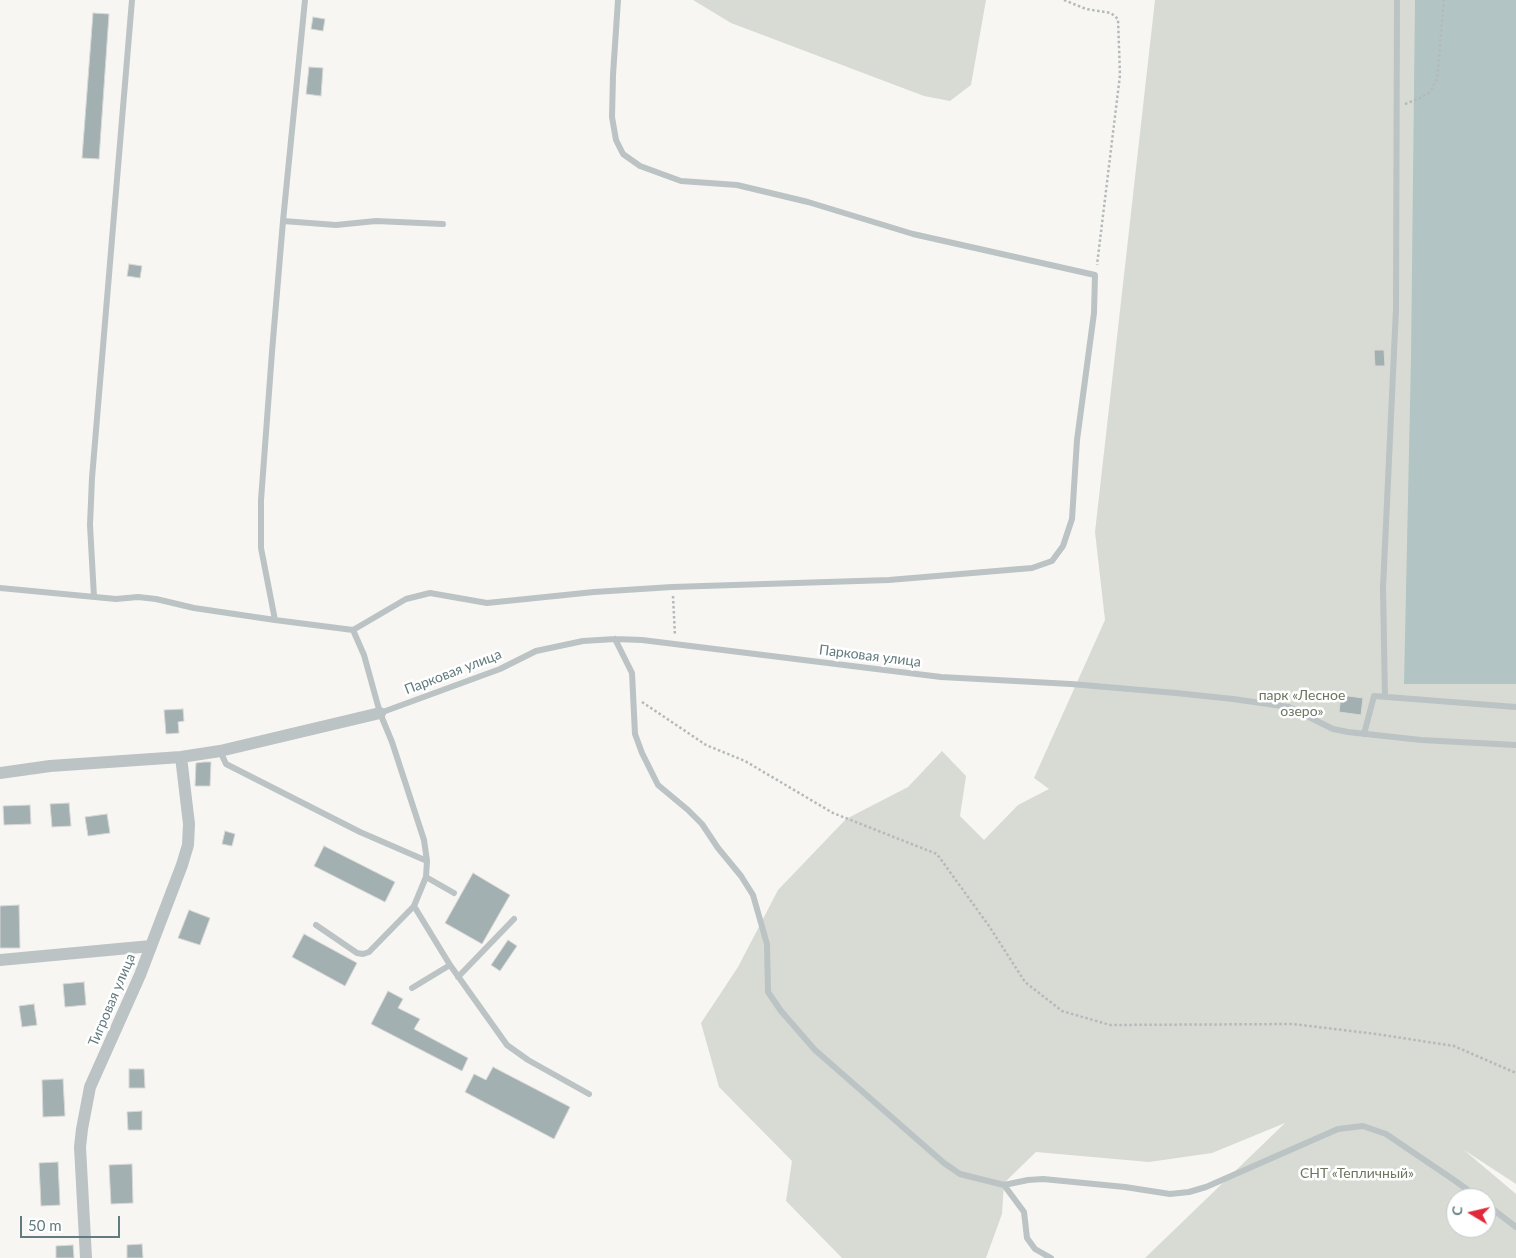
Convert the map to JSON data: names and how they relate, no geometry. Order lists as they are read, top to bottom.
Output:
{
  "streets": {
    "street": ["Тигровая улица"],
    "lane": ["Парковая улица"]
  },
  "parks": ["парк «Лесное озеро»", "СНТ «Тепличный»"],
  "scale_bar": "50 m",
  "north": "left"
}
